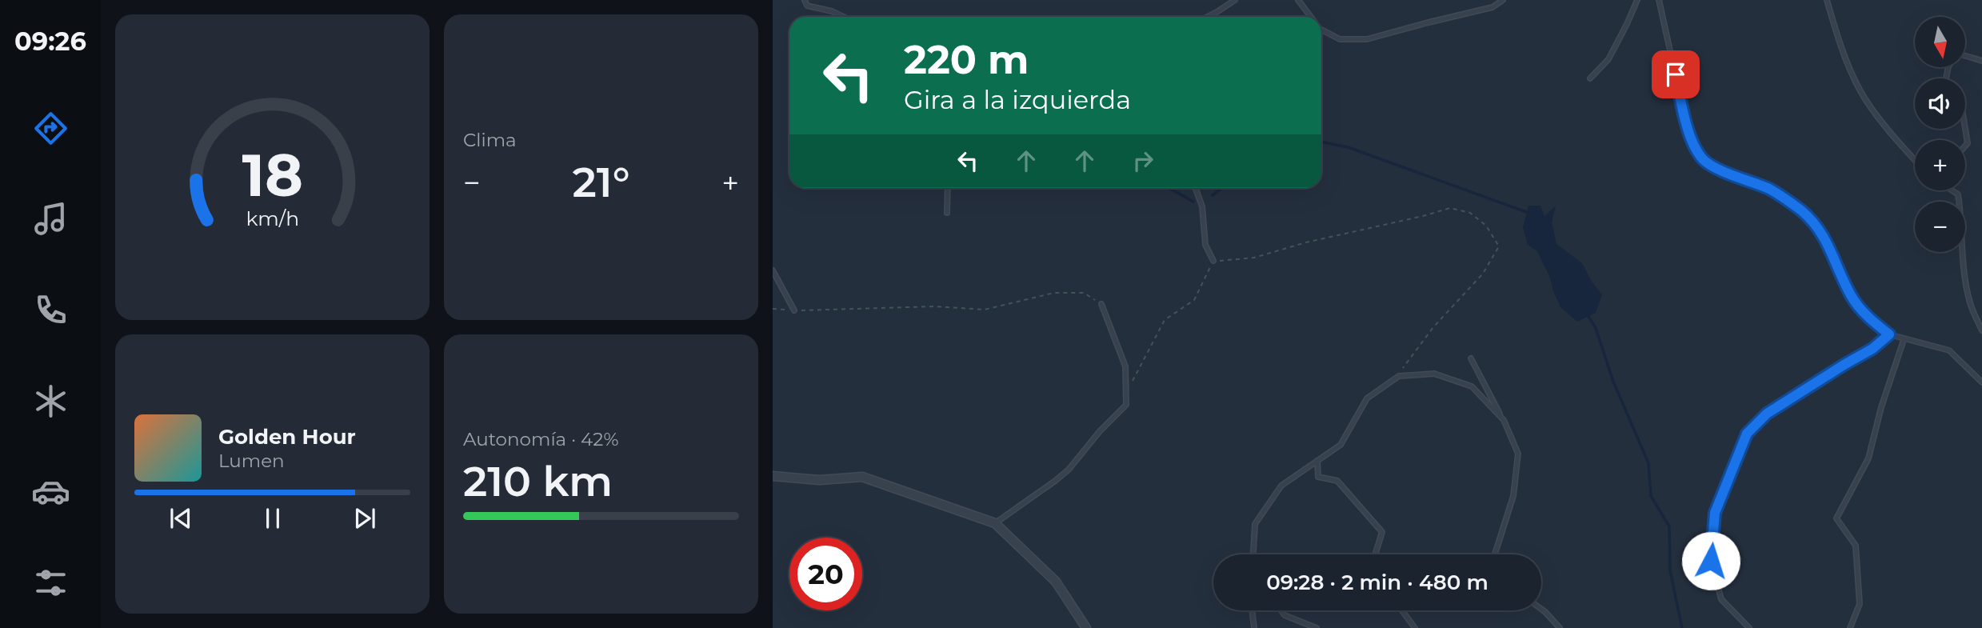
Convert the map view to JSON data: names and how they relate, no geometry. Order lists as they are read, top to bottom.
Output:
{
  "north": "bottom",
  "page": {
    "tabs": "09:26",
    "tile": [
      "Clima",
      ["Autonomía · 42%", "210 km"]
    ],
    "map_buttons": ["+", "−"],
    "turn": ["220 m", "Gira a la izquierda"],
    "heat": ["−", "21°", "+"],
    "song": ["Golden Hour", "Lumen"],
    "limit": "20",
    "trip": "09:28 · 2 min · 480 m",
    "gauge": ["18", "km/h"]
  }
}
